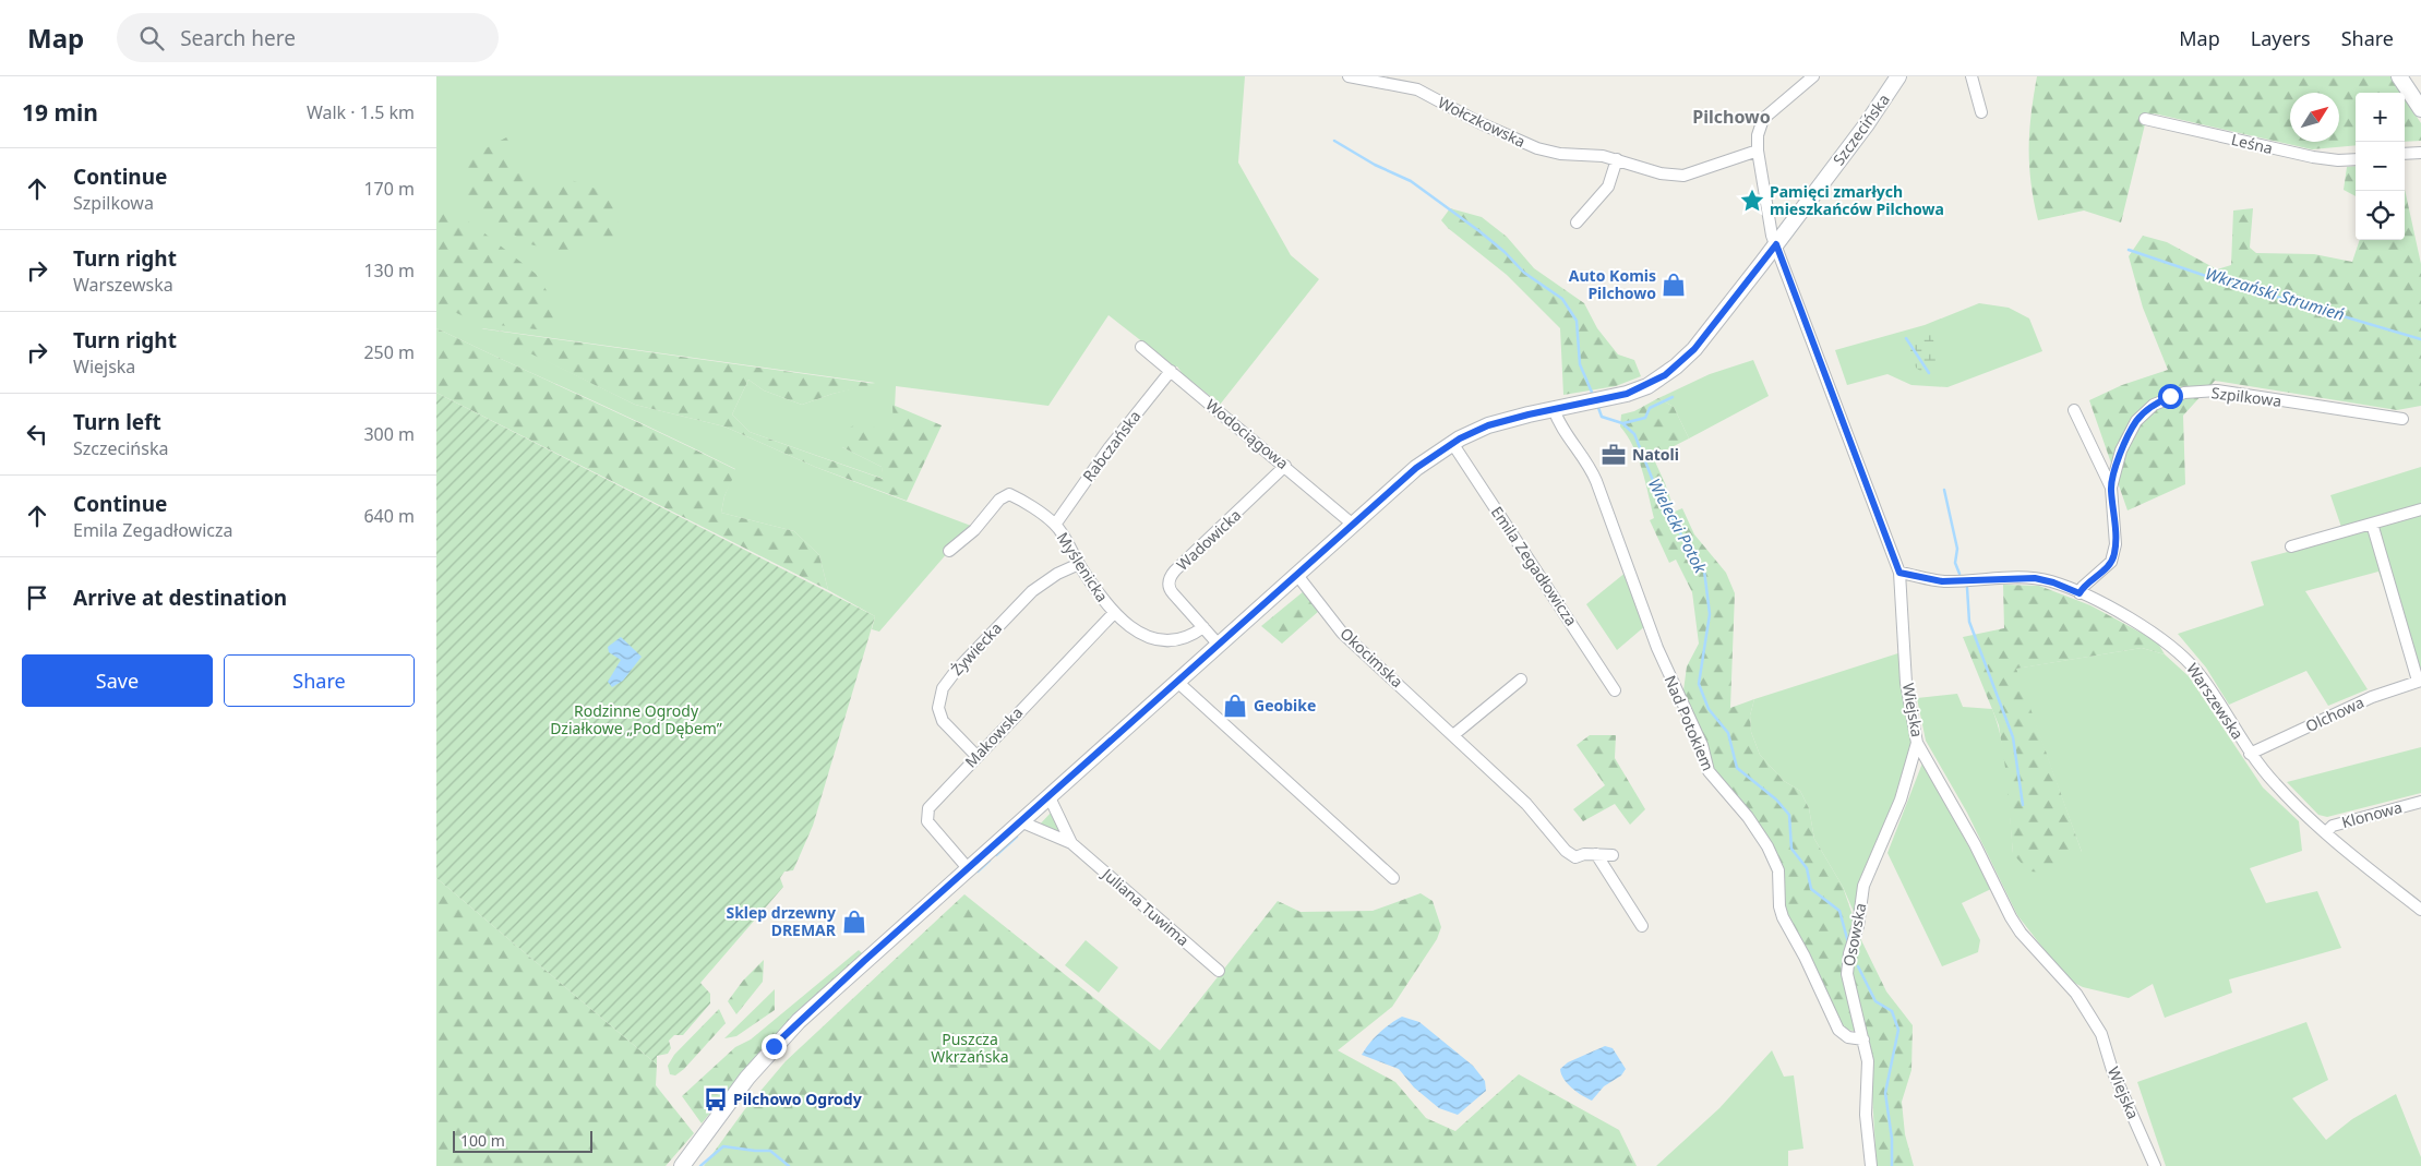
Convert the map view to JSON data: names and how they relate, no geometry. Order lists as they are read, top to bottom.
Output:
{
  "streets": {
    "main road": ["Szczecińska"],
    "street": [
      "Wołczkowska",
      "Leśna",
      "Szpilkowa",
      "Wodociągowa",
      "Rabczańska",
      "Wadowicka",
      "Emila Zegadłowicza",
      "Myślenicka",
      "Żywiecka",
      "Okocimska",
      "Warszewska",
      "Wiejska",
      "Olchowa",
      "Nad Potokiem",
      "Makowska",
      "Klonowa",
      "Juliana Tuwima",
      "Osowska"
    ]
  },
  "crossings": [
    ["Wołczkowska", "Wiejska"],
    ["Szczecińska", "Wodociągowa"],
    ["Szczecińska", "Emila Zegadłowicza"],
    ["Szczecińska", "Wiejska"],
    ["Szczecińska", "Nad Potokiem"],
    ["Szpilkowa", "Warszewska"],
    ["Wodociągowa", "Rabczańska"],
    ["Wodociągowa", "Wadowicka"],
    ["Rabczańska", "Myślenicka"],
    ["Wadowicka", "Myślenicka"],
    ["Myślenicka", "Żywiecka"],
    ["Myślenicka", "Makowska"],
    ["Żywiecka", "Makowska"],
    ["Warszewska", "Wiejska"],
    ["Warszewska", "Olchowa"],
    ["Warszewska", "Klonowa"],
    ["Wiejska", "Osowska"],
    ["Nad Potokiem", "Osowska"]
  ],
  "districts": ["Pilchowo"],
  "water": ["Wkrzański Strumień", "Wielecki Potok"],
  "parks": ["Rodzinne Ogrody Działkowe „Pod Dębem”", "Puszcza Wkrzańska"],
  "places": {
    "place": ["Pamięci zmarłych mieszkańców Pilchowa"],
    "shop": ["Auto Komis Pilchowo", "Geobike", "Sklep drzewny DREMAR"],
    "office": ["Natoli"],
    "bus stop": ["Pilchowo Ogrody"]
  },
  "scale_bar": "100 m",
  "north": "top right",
  "page": {
    "header": "Map",
    "search": "Search here",
    "nav": ["Map", "Layers", "Share"],
    "heading": ["19 min", "Walk · 1.5 km"],
    "map_buttons": ["+", "−"],
    "list": [
      ["Continue", "Szpilkowa", "170 m"],
      ["Turn right", "Warszewska", "130 m"],
      ["Turn right", "Wiejska", "250 m"],
      ["Turn left", "Szczecińska", "300 m"],
      ["Continue", "Emila Zegadłowicza", "640 m"],
      "Arrive at destination"
    ],
    "buttons": ["Save", "Share"],
    "scale": "100 m"
  }
}
